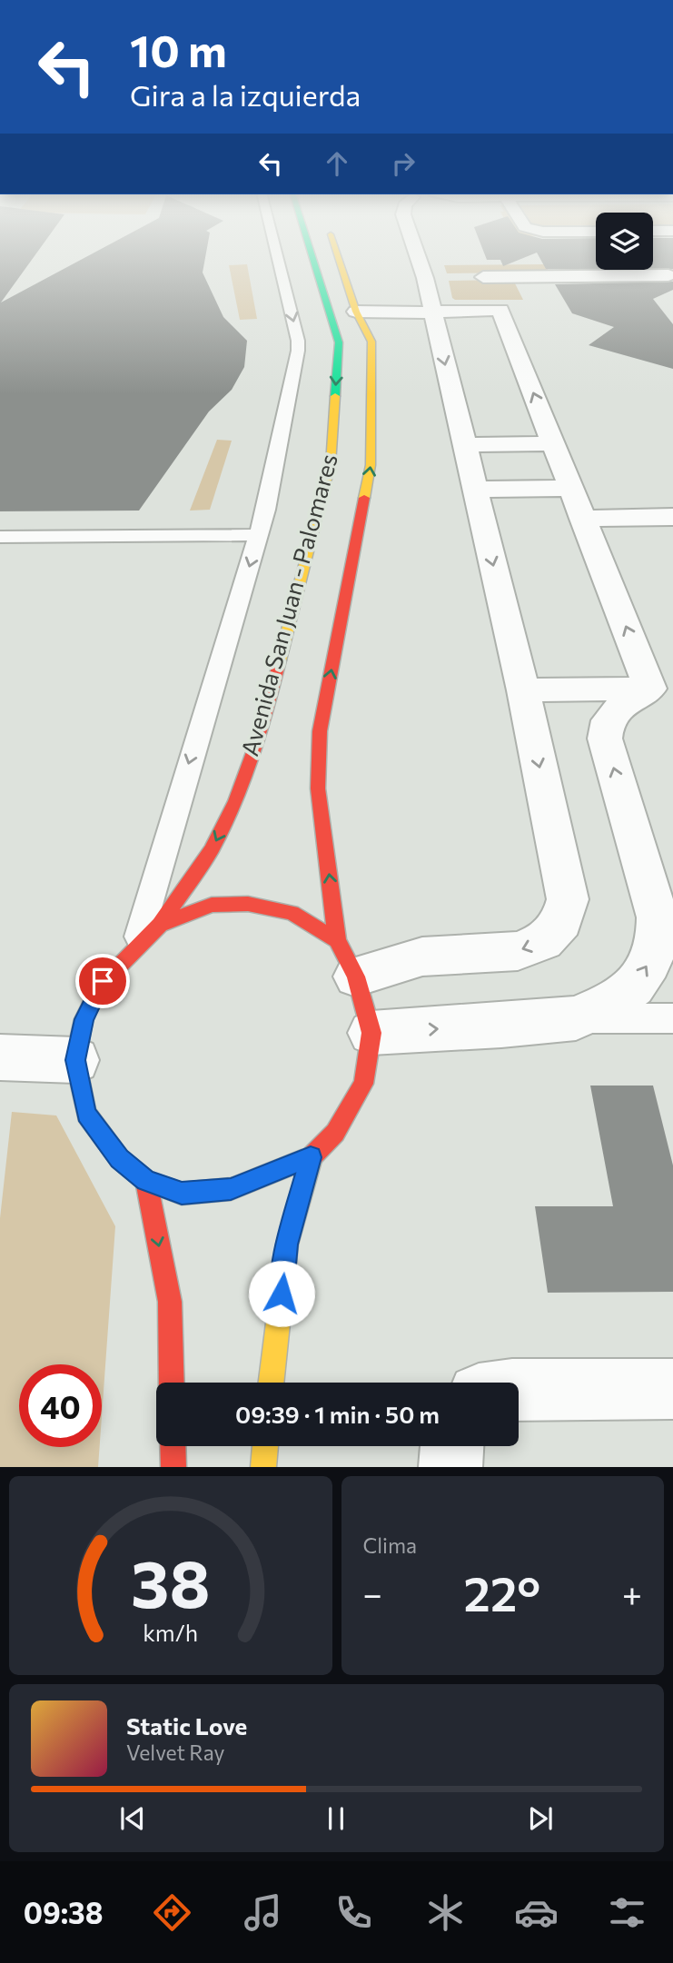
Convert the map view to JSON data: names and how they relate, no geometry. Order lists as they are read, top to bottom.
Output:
{
  "streets": {
    "street": ["Avenida San Juan - Palomares"]
  },
  "page": {
    "turn": ["10 m", "Gira a la izquierda"],
    "limit": "40",
    "trip": "09:39 · 1 min · 50 m",
    "tile": "Clima",
    "heat": ["−", "22°", "+"],
    "song": ["Static Love", "Velvet Ray"],
    "tabs": "09:38",
    "gauge": ["38", "km/h"]
  }
}
